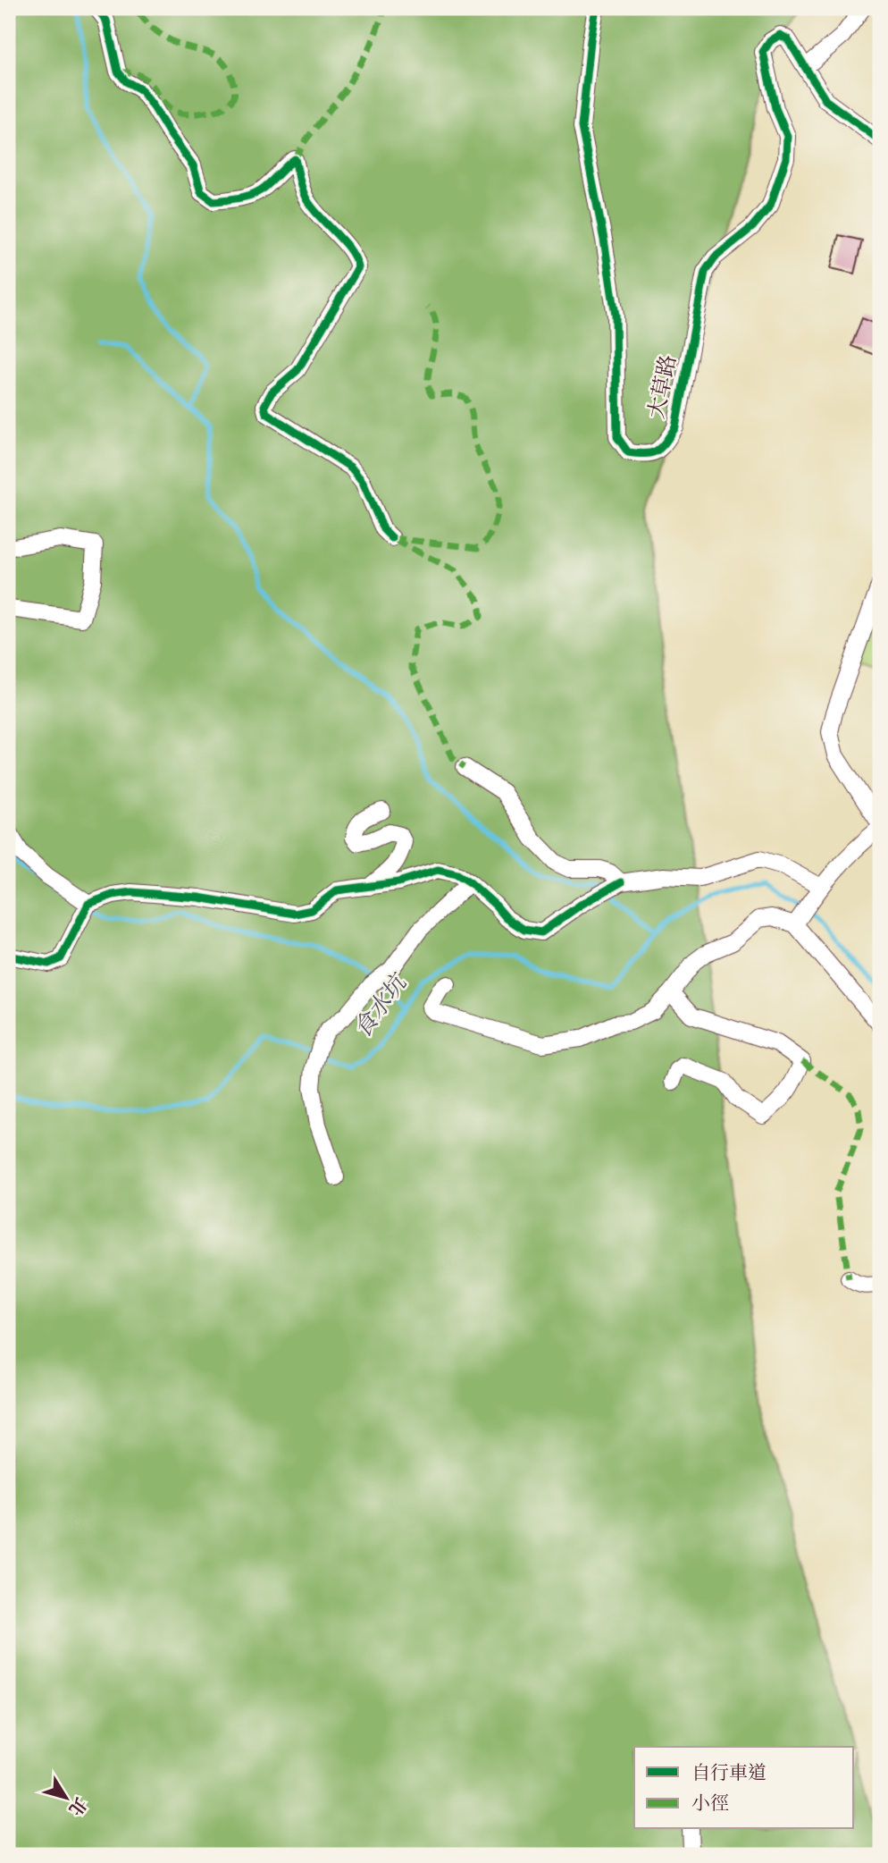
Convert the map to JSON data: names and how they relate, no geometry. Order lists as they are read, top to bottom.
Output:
{
  "streets": {
    "street": ["大草路"]
  },
  "water": ["食水坑"],
  "legend": ["自行車道", "小徑"],
  "north": "bottom right"
}
